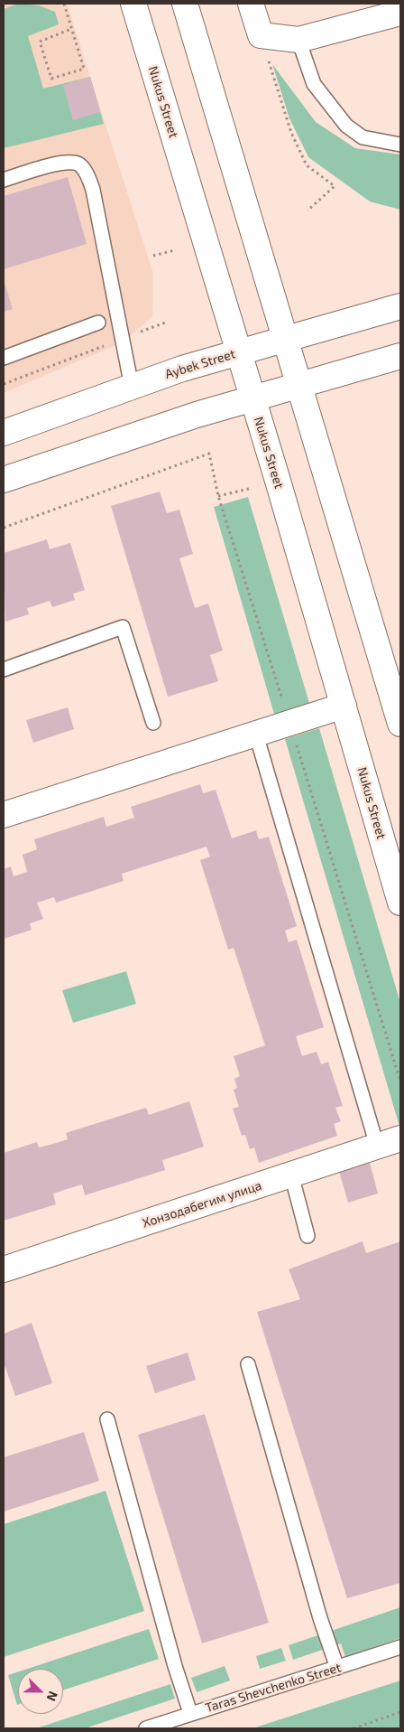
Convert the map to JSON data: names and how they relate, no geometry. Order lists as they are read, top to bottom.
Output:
{
  "streets": {
    "main road": ["Nukus Street", "Aybek Street", "Хонзодабегим улица"],
    "lane": ["Taras Shevchenko Street"]
  },
  "crossings": [
    ["Nukus Street", "Aybek Street"]
  ],
  "north": "bottom right"
}
